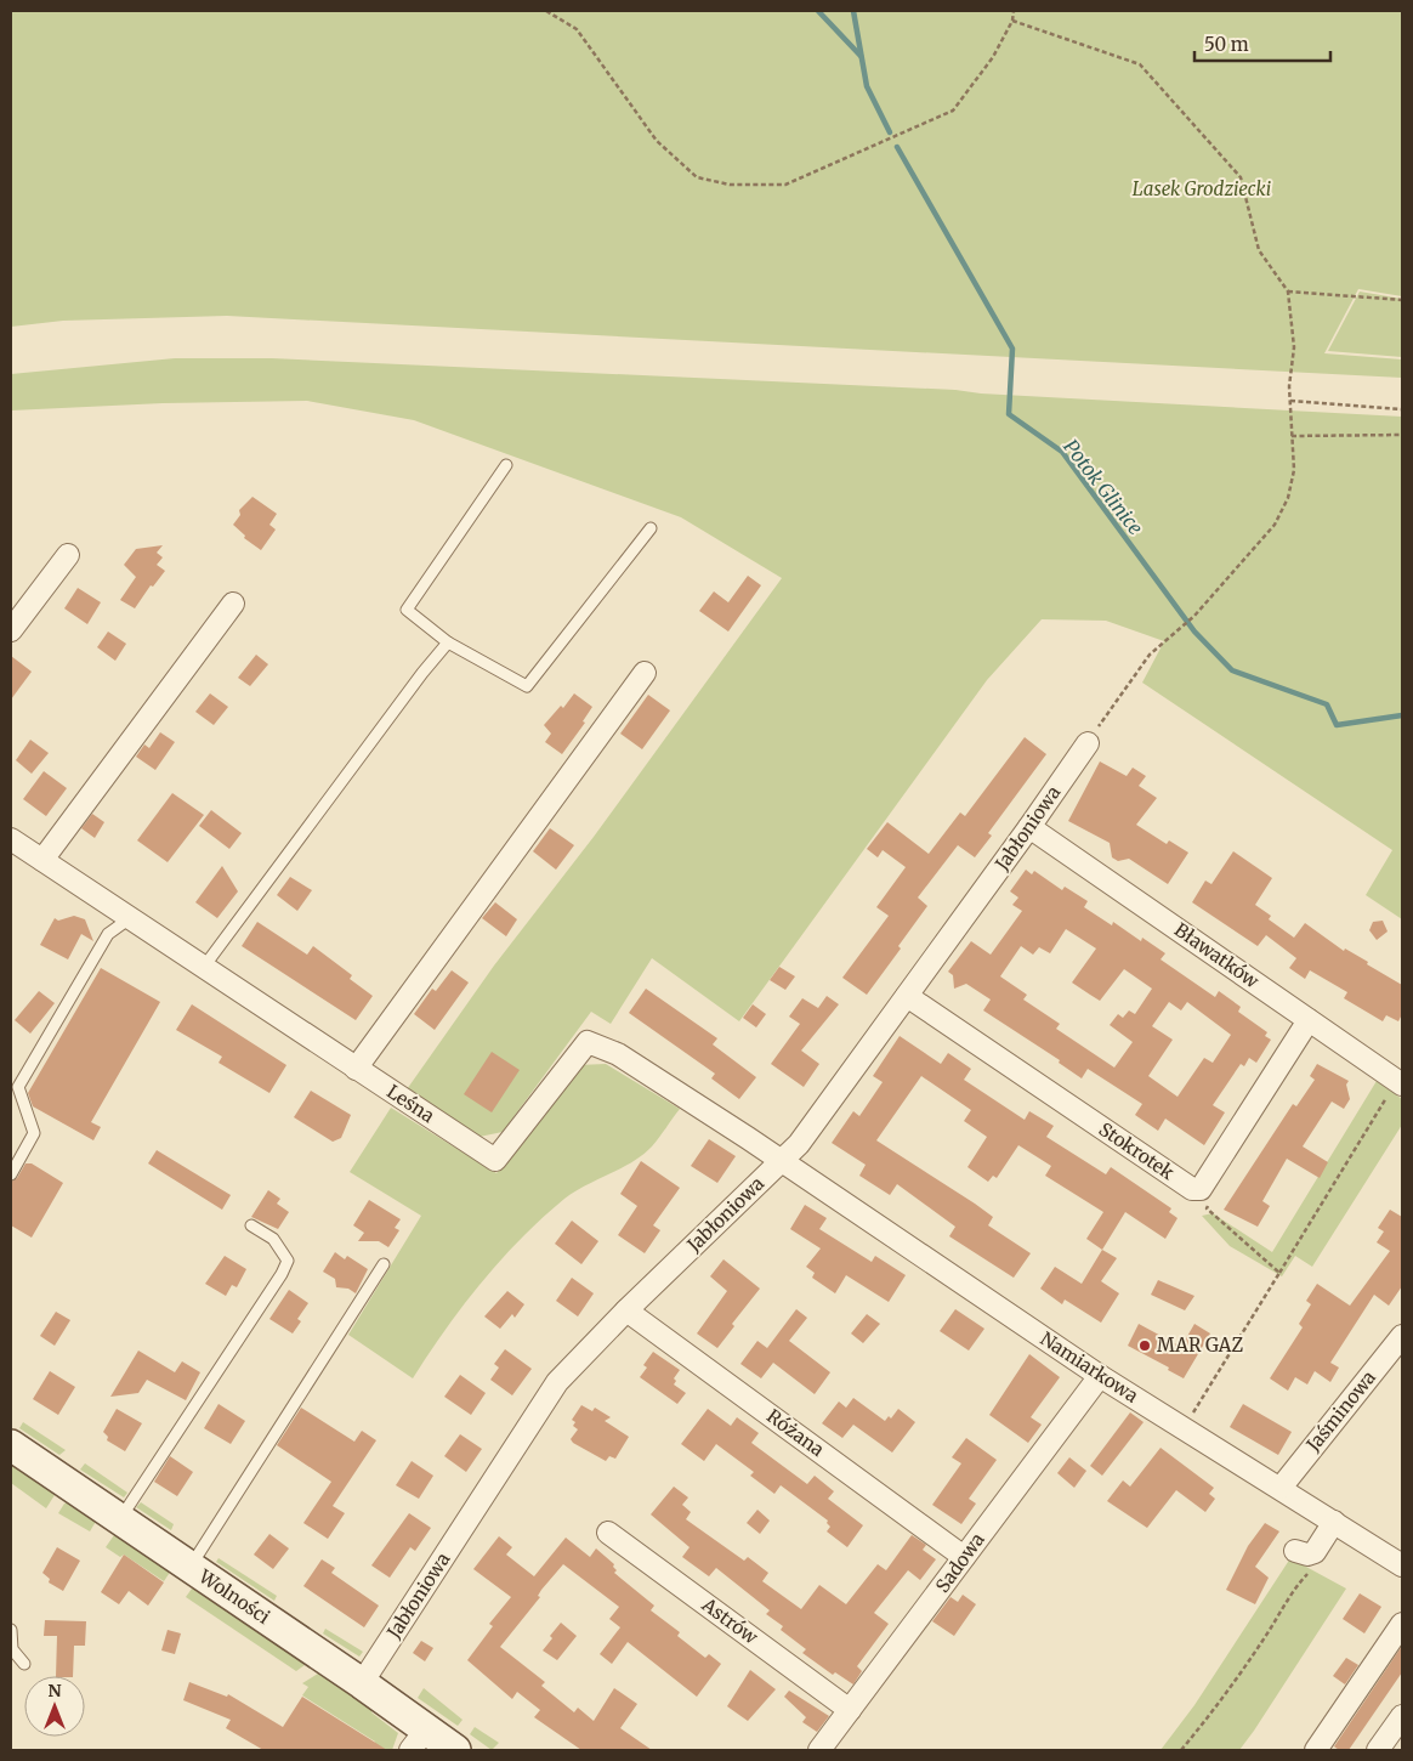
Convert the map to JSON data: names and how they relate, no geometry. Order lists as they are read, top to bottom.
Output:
{
  "streets": {
    "street": [
      "Jabłoniowa",
      "Bławatków",
      "Leśna",
      "Stokrotek",
      "Namiarkowa",
      "Jaśminowa",
      "Różana",
      "Sadowa",
      "Wolności",
      "Astrów"
    ]
  },
  "crossings": [
    ["Jabłoniowa", "Bławatków"],
    ["Jabłoniowa", "Leśna"],
    ["Jabłoniowa", "Stokrotek"],
    ["Jabłoniowa", "Namiarkowa"],
    ["Jabłoniowa", "Różana"],
    ["Jabłoniowa", "Wolności"],
    ["Bławatków", "Stokrotek"],
    ["Leśna", "Namiarkowa"],
    ["Namiarkowa", "Jaśminowa"],
    ["Namiarkowa", "Sadowa"],
    ["Różana", "Sadowa"],
    ["Sadowa", "Astrów"]
  ],
  "water": ["Potok Glinice"],
  "parks": ["Lasek Grodziecki"],
  "places": ["MAR GAZ"],
  "scale_bar": "50 m",
  "north": "top"
}
